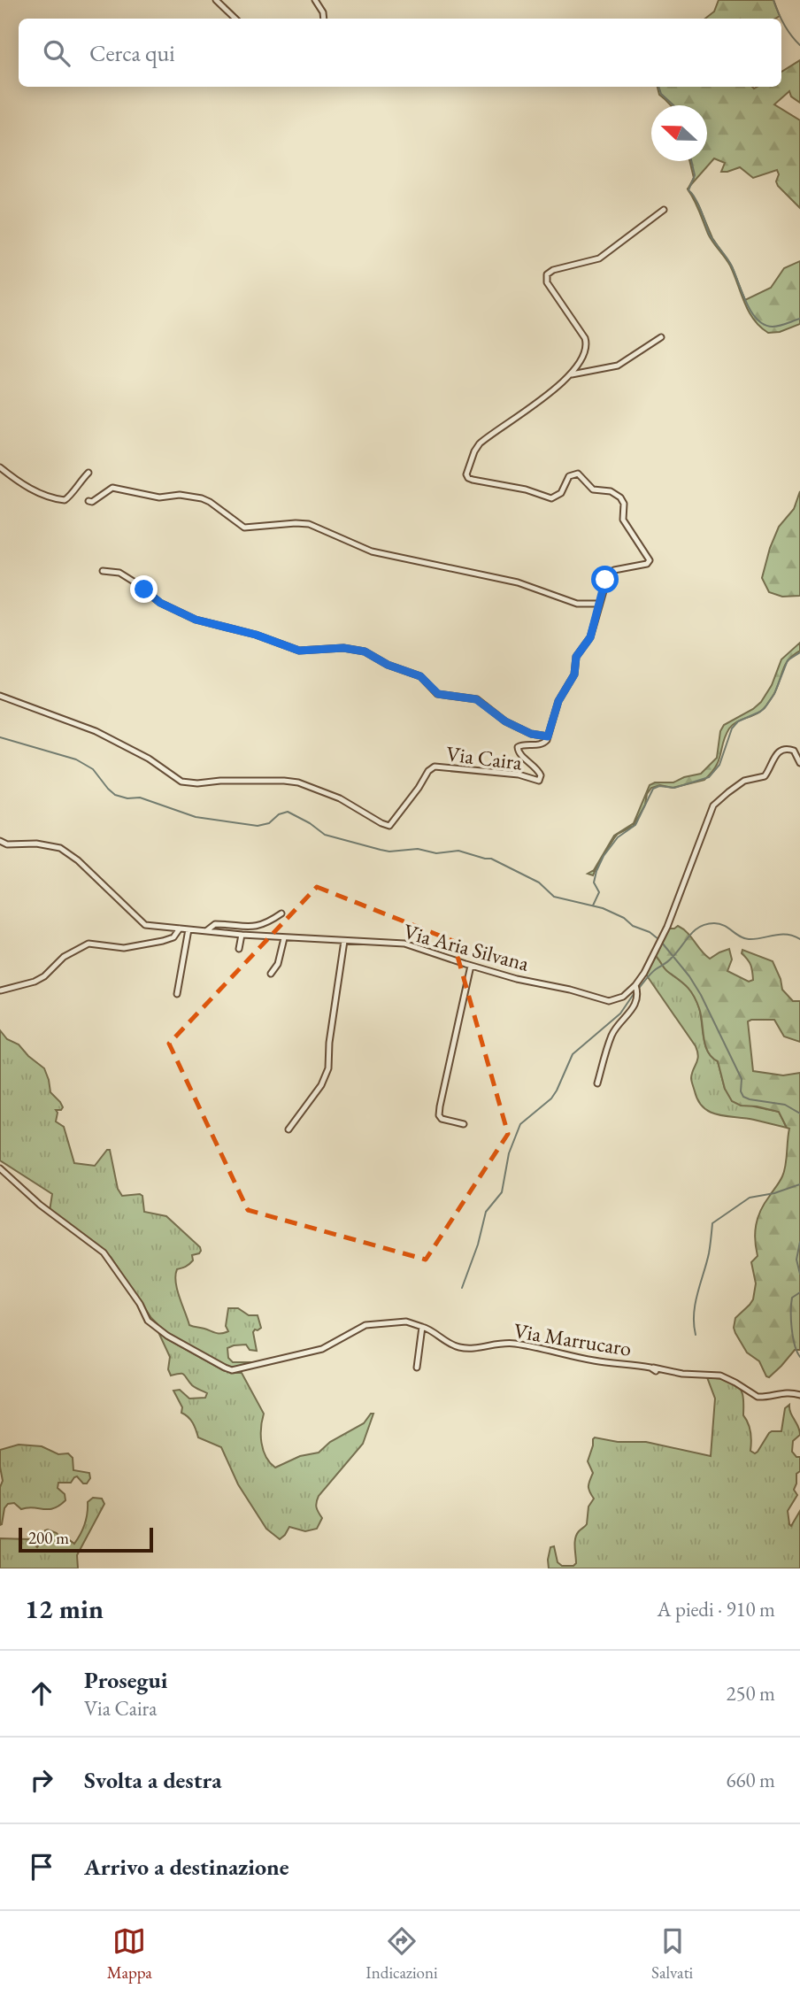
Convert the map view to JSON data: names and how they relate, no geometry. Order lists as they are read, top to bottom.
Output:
{
  "streets": {
    "street": ["Via Caira", "Via Aria Silvana", "Via Marrucaro"]
  },
  "scale_bar": "200 m",
  "north": "left",
  "page": {
    "search": "Cerca qui",
    "scale": "200 m",
    "heading": ["12 min", "A piedi · 910 m"],
    "list": [
      ["Prosegui", "Via Caira", "250 m"],
      ["Svolta a destra", "660 m"],
      "Arrivo a destinazione"
    ],
    "nav": ["Mappa", "Indicazioni", "Salvati"]
  }
}
